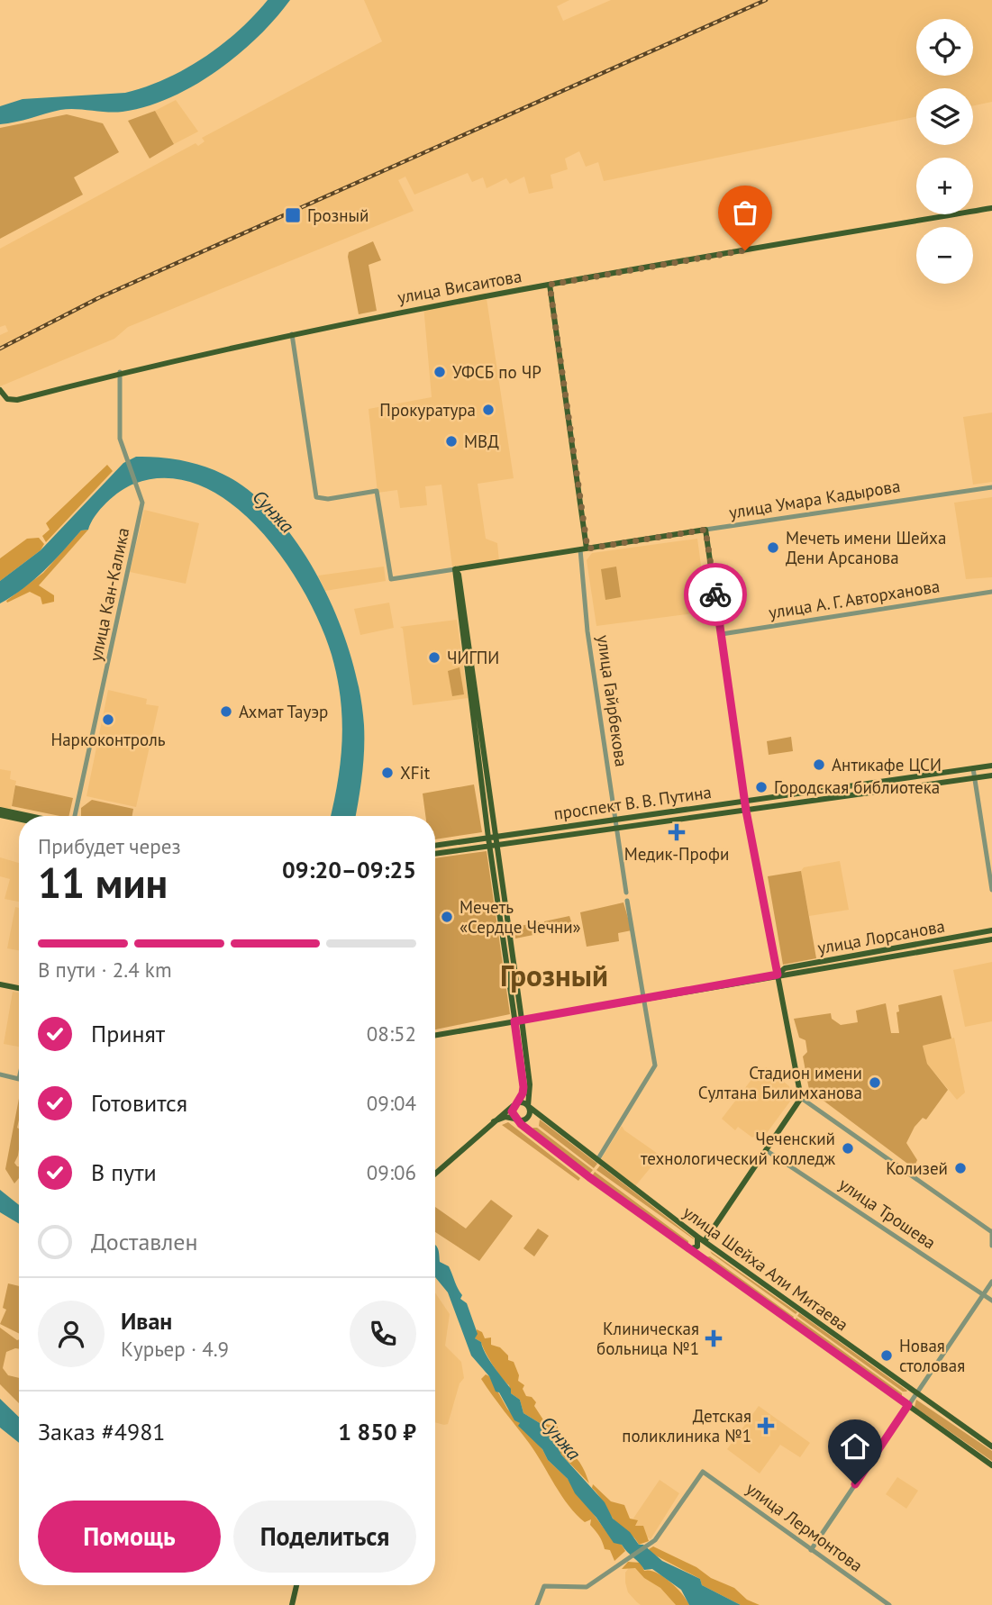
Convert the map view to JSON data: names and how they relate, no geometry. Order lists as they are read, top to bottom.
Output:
{
  "streets": {
    "main road": [
      "улица Висаитова",
      "улица Умара Кадырова",
      "улица Гайрбекова",
      "проспект В. В. Путина",
      "улица Лорсанова",
      "улица Шейха Али Митаева"
    ],
    "street": [
      "улица Кан-Калика",
      "улица А. Г. Авторханова",
      "улица Трошева",
      "улица Лермонтова"
    ]
  },
  "crossings": [
    ["улица Висаитова", "улица Кан-Калика"],
    ["улица Висаитова", "улица Гайрбекова"],
    ["улица Умара Кадырова", "улица Гайрбекова"],
    ["улица Гайрбекова", "проспект В. В. Путина"]
  ],
  "districts": ["Грозный"],
  "water": ["Сунжа"],
  "places": {
    "transit": ["Грозный"],
    "other": [
      "УФСБ по ЧР",
      "Прокуратура",
      "МВД",
      "Мечеть имени Шейха Дени Арсанова",
      "ЧИГПИ",
      "Ахмат Тауэр",
      "Наркоконтроль",
      "Антикафе ЦСИ",
      "XFit",
      "Городская библиотека",
      "Мечеть «Сердце Чечни»",
      "Стадион имени Султана Билимханова",
      "Чеченский технологический колледж",
      "Колизей",
      "Новая столовая"
    ],
    "health": ["Медик-Профи", "Клиническая больница №1", "Детская поликлиника №1"]
  },
  "page": {
    "map_buttons": ["+", "−"],
    "heading": ["11 мин", "Прибудет через", "09:20–09:25"],
    "panel": [
      "Иван",
      "Курьер · 4.9",
      "Заказ #4981",
      "1 850 ₽"
    ],
    "bar": "В пути · 2.4 km",
    "list": [
      ["Принят", "08:52"],
      ["Готовится", "09:04"],
      ["В пути", "09:06"],
      "Доставлен"
    ],
    "buttons": ["Помощь", "Поделиться"]
  }
}
